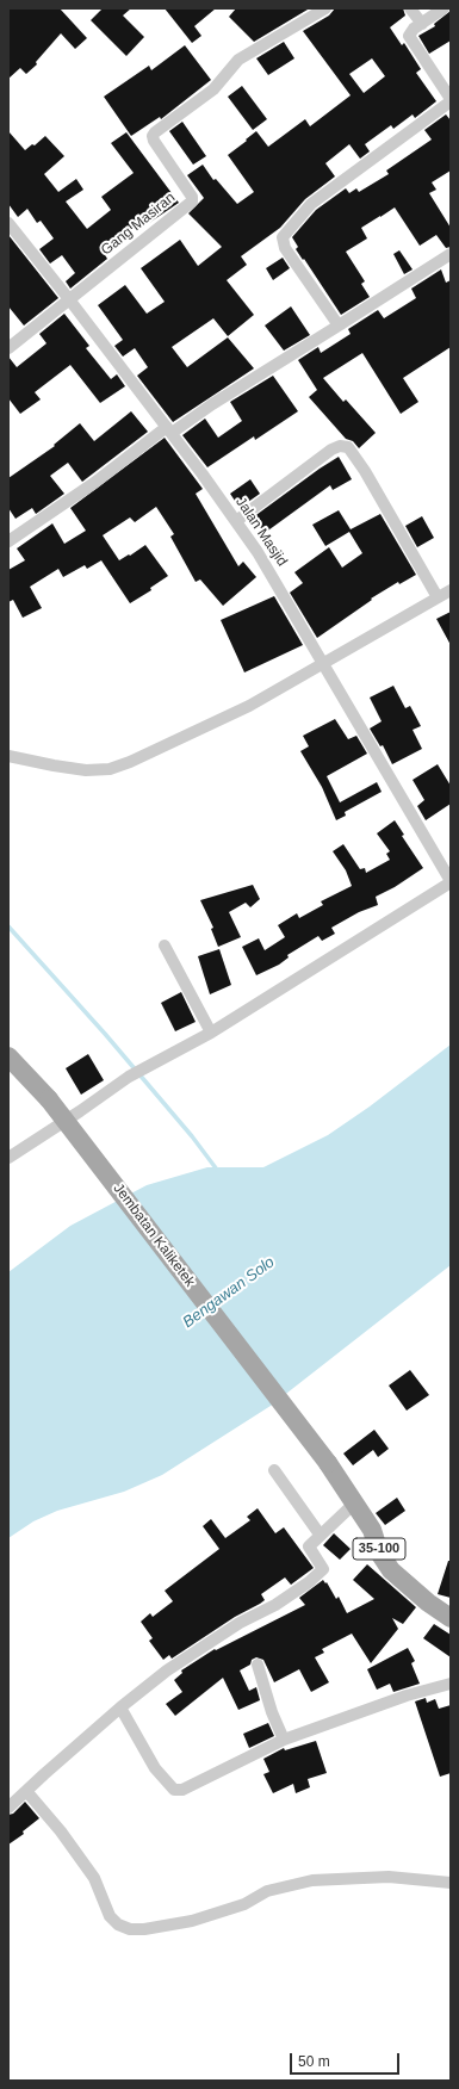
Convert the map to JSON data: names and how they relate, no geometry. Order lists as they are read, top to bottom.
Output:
{
  "streets": {
    "main road": ["Jembatan Kaliketek", "35-100"],
    "street": ["Gang Masiran", "Jalan Masjid"]
  },
  "crossings": [
    ["Gang Masiran", "Jalan Masjid"],
    ["Jembatan Kaliketek", "35-100"]
  ],
  "water": ["Bengawan Solo"],
  "scale_bar": "50 m"
}
